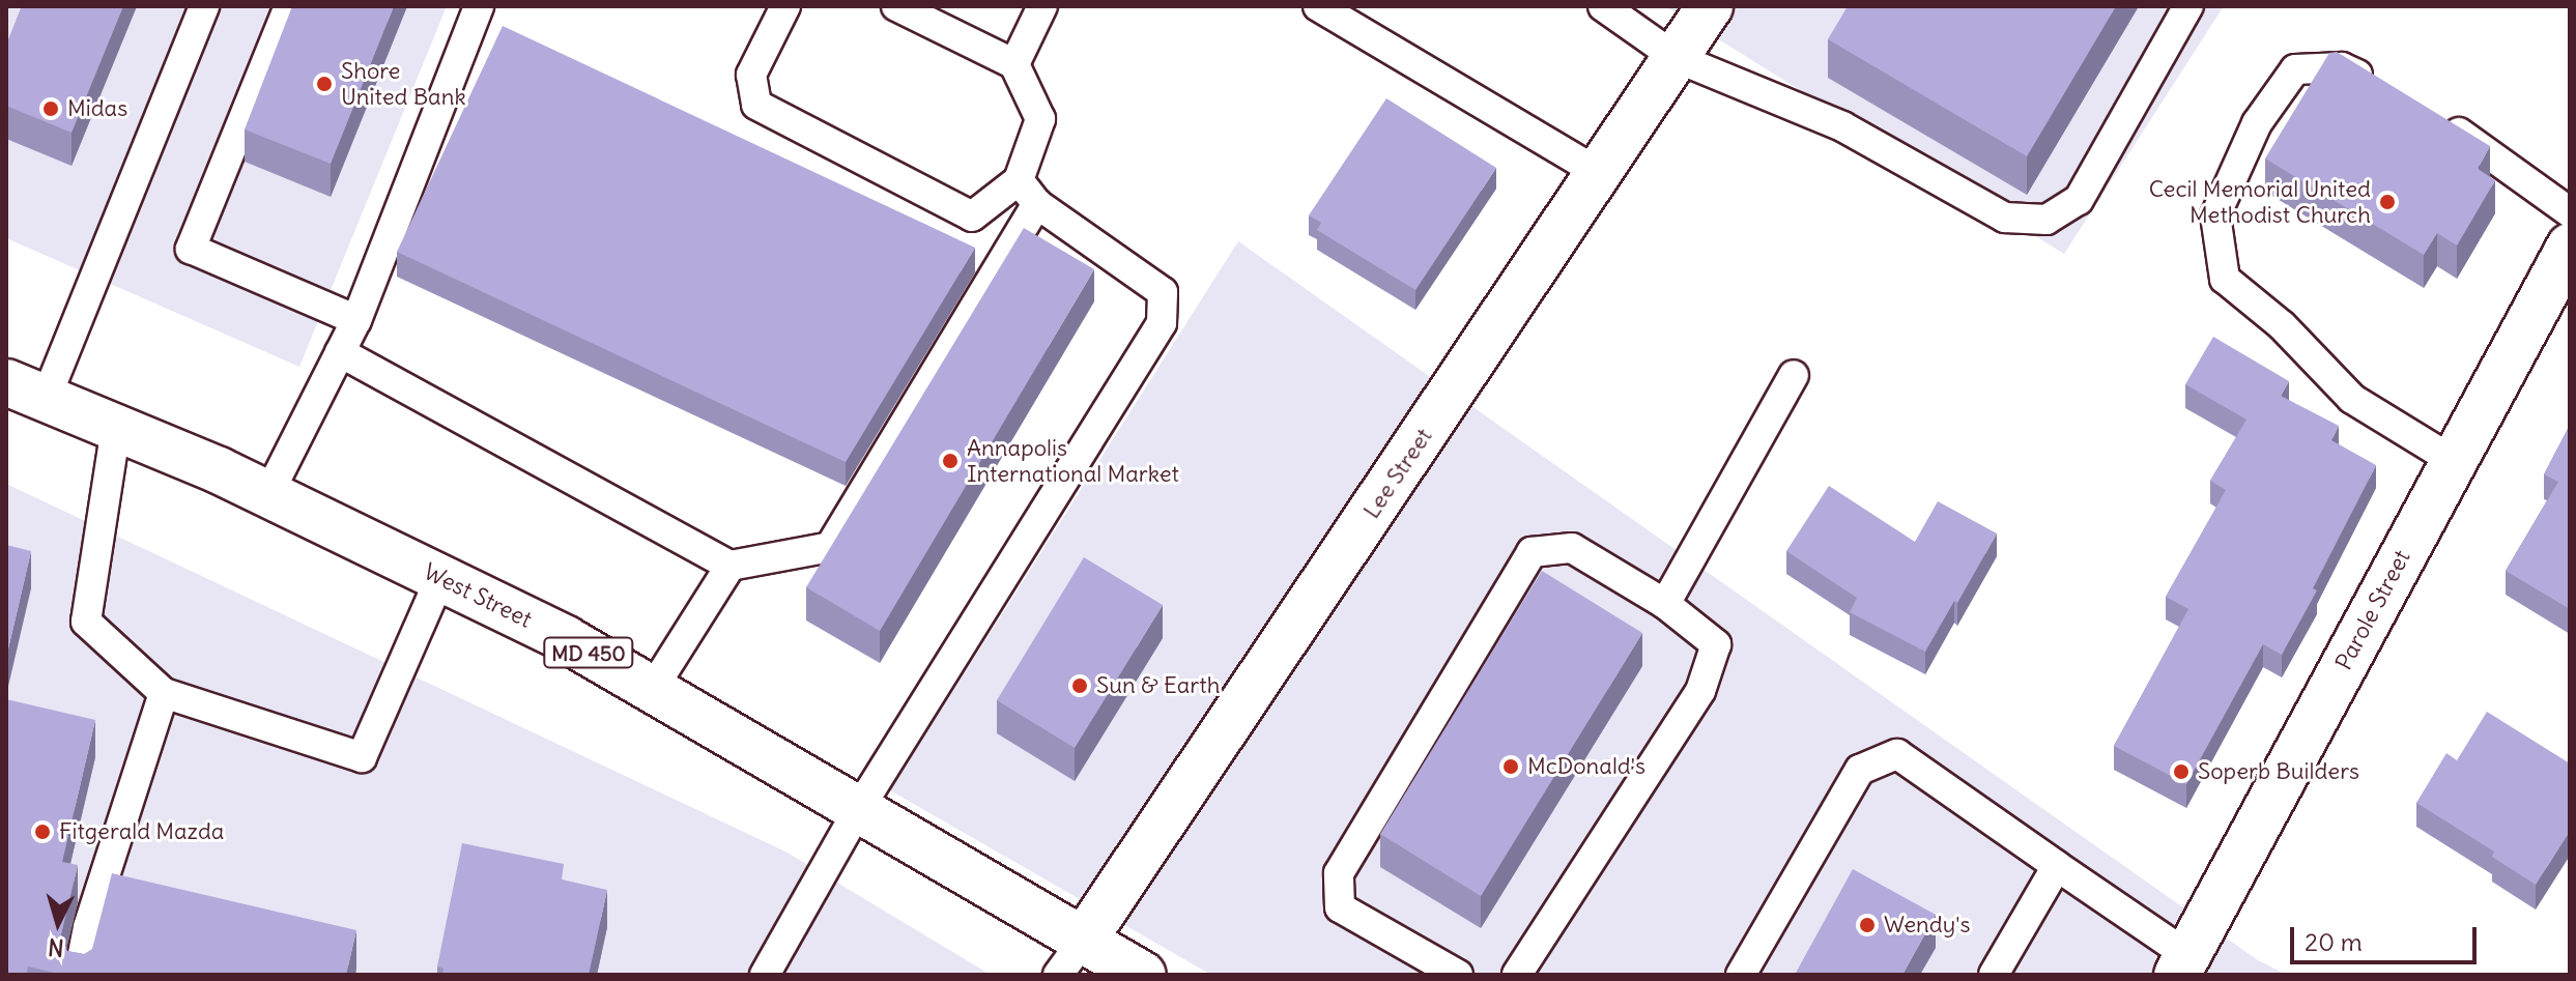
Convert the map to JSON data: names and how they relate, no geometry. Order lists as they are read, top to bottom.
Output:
{
  "streets": {
    "street": [
      "Lee Street",
      "West Street",
      "Parole Street",
      "MD 450"
    ]
  },
  "crossings": [
    ["Lee Street", "West Street"]
  ],
  "places": [
    "Shore United Bank",
    "Midas",
    "Cecil Memorial United Methodist Church",
    "Annapolis International Market",
    "Sun & Earth",
    "McDonald's",
    "Soperb Builders",
    "Fitgerald Mazda",
    "Wendy's"
  ],
  "scale_bar": "20 m",
  "north": "bottom"
}
